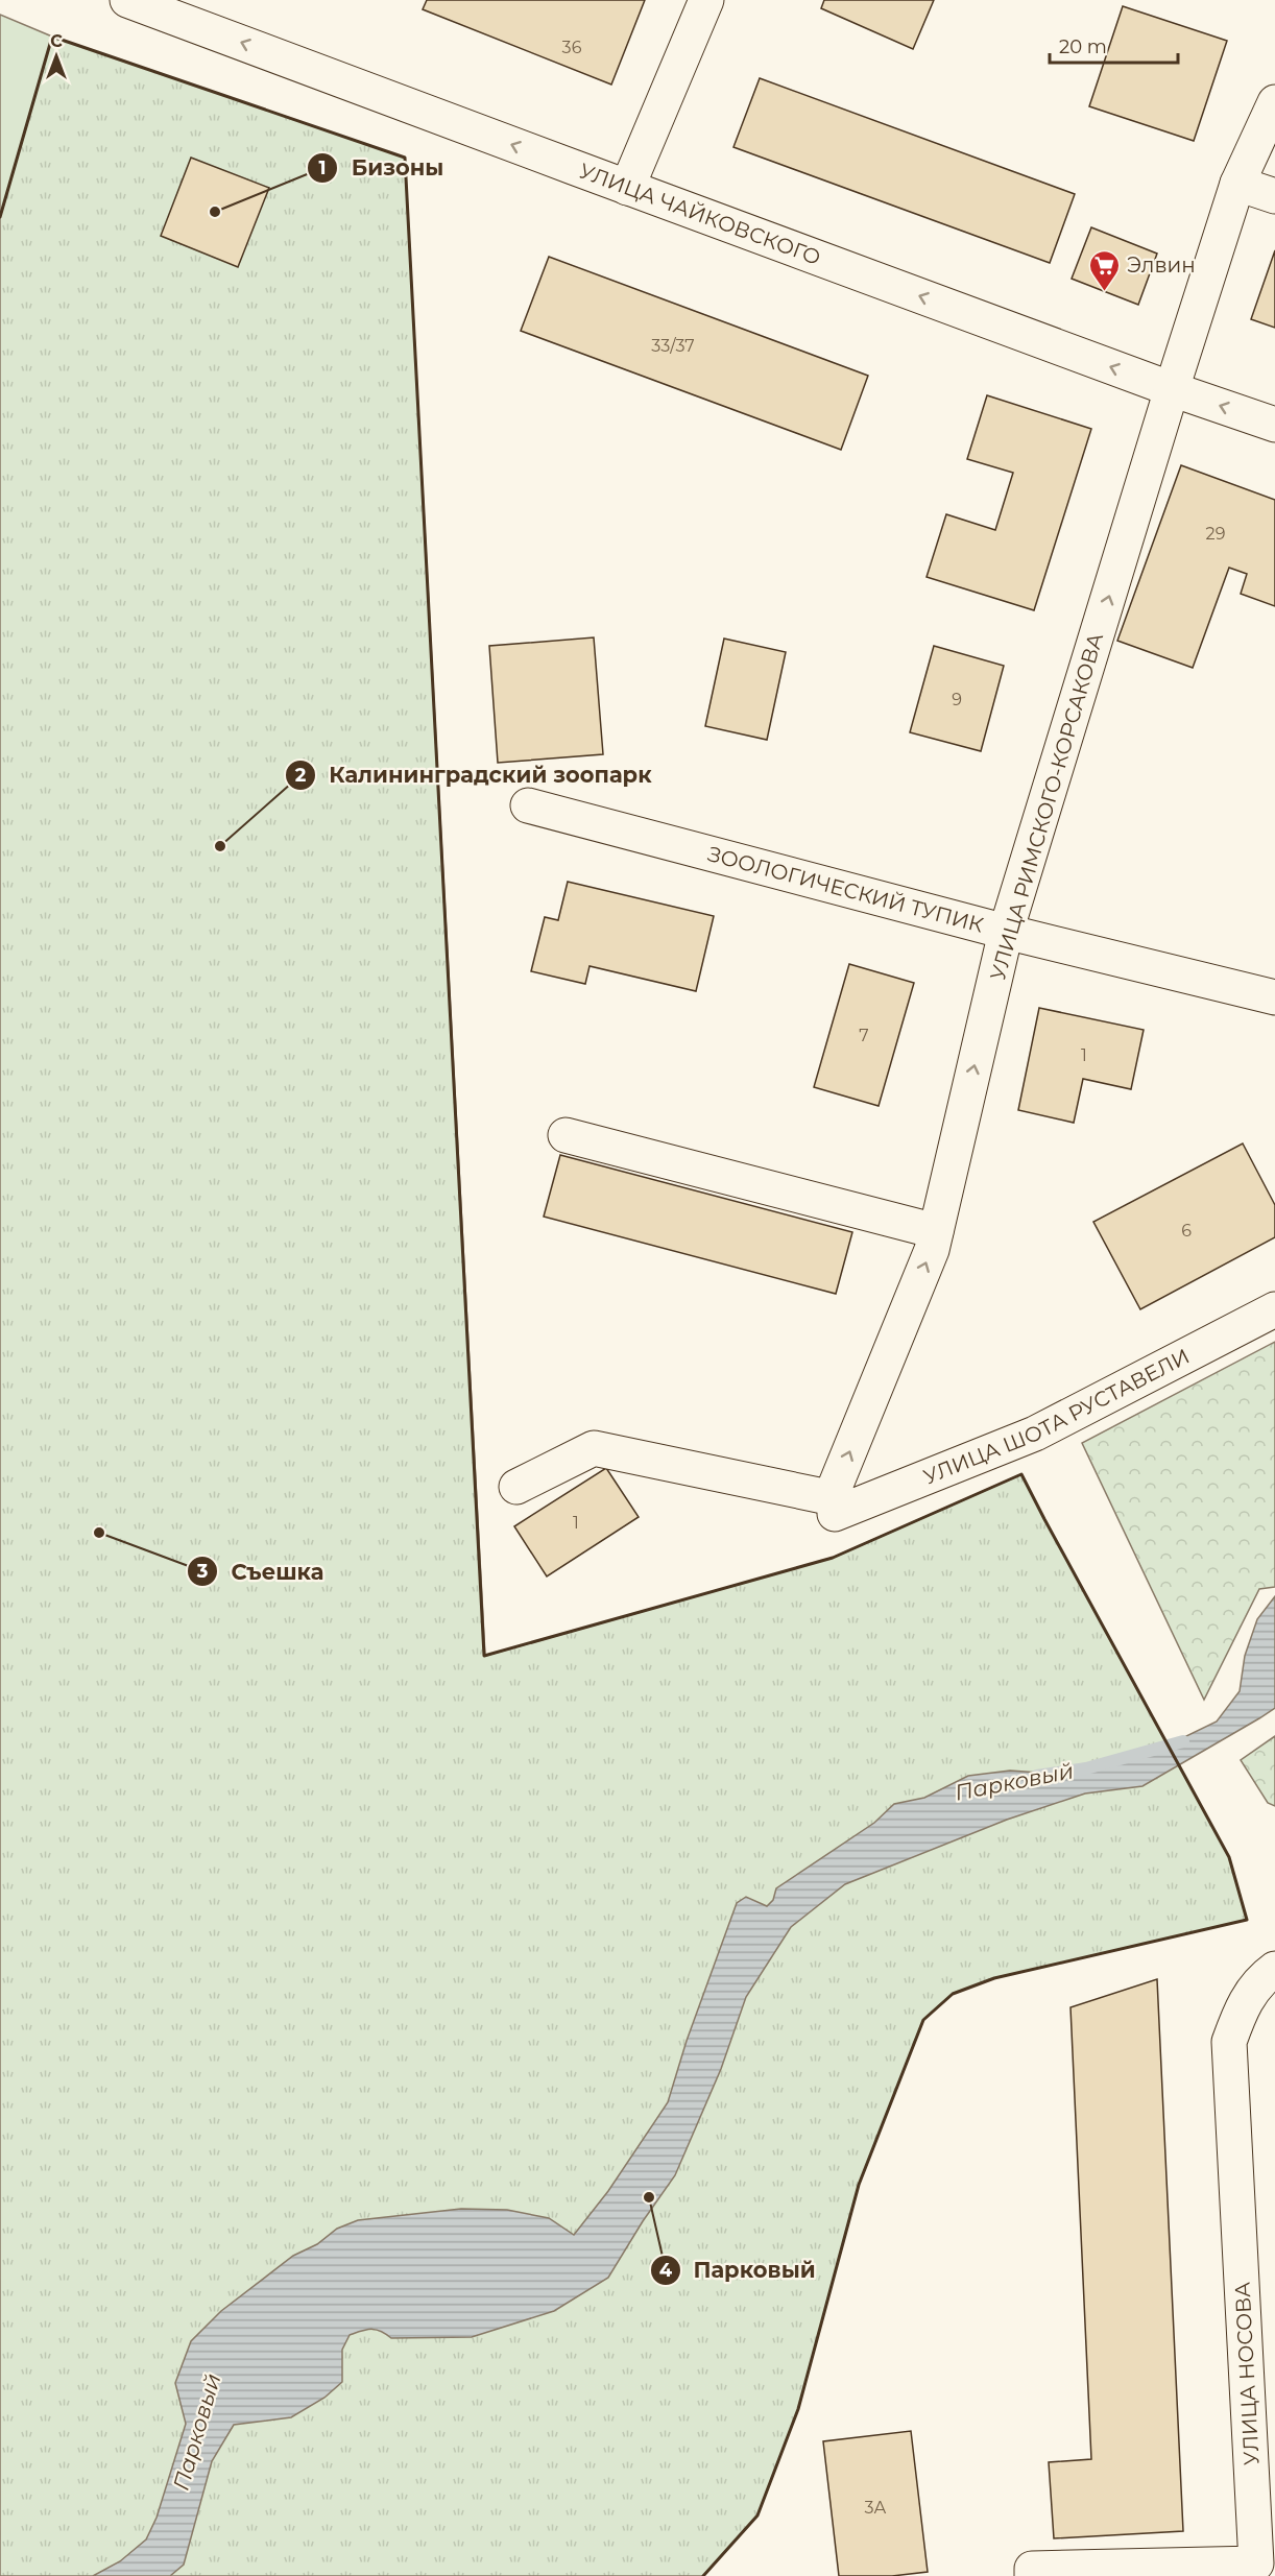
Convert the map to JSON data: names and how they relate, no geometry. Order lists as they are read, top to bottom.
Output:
{
  "streets": {
    "street": [
      "УЛИЦА ЧАЙКОВСКОГО",
      "УЛИЦА РИМСКОГО-КОРСАКОВА",
      "ЗООЛОГИЧЕСКИЙ ТУПИК",
      "УЛИЦА ШОТА РУСТАВЕЛИ",
      "УЛИЦА НОСОВА"
    ]
  },
  "crossings": [
    ["УЛИЦА ЧАЙКОВСКОГО", "УЛИЦА РИМСКОГО-КОРСАКОВА"],
    ["УЛИЦА РИМСКОГО-КОРСАКОВА", "ЗООЛОГИЧЕСКИЙ ТУПИК"],
    ["УЛИЦА РИМСКОГО-КОРСАКОВА", "УЛИЦА ШОТА РУСТАВЕЛИ"]
  ],
  "one_way": ["УЛИЦА ЧАЙКОВСКОГО", "УЛИЦА РИМСКОГО-КОРСАКОВА"],
  "water": ["Парковый"],
  "places": {
    "other": [
      "Бизоны",
      "Калининградский зоопарк",
      "Съешка",
      "Парковый"
    ],
    "supermarket": ["Элвин"]
  },
  "house_numbers": [
    "36",
    "33/37",
    "29",
    "9",
    "7",
    "1",
    "6",
    "1",
    "3А"
  ],
  "scale_bar": "20 m",
  "north": "top"
}
